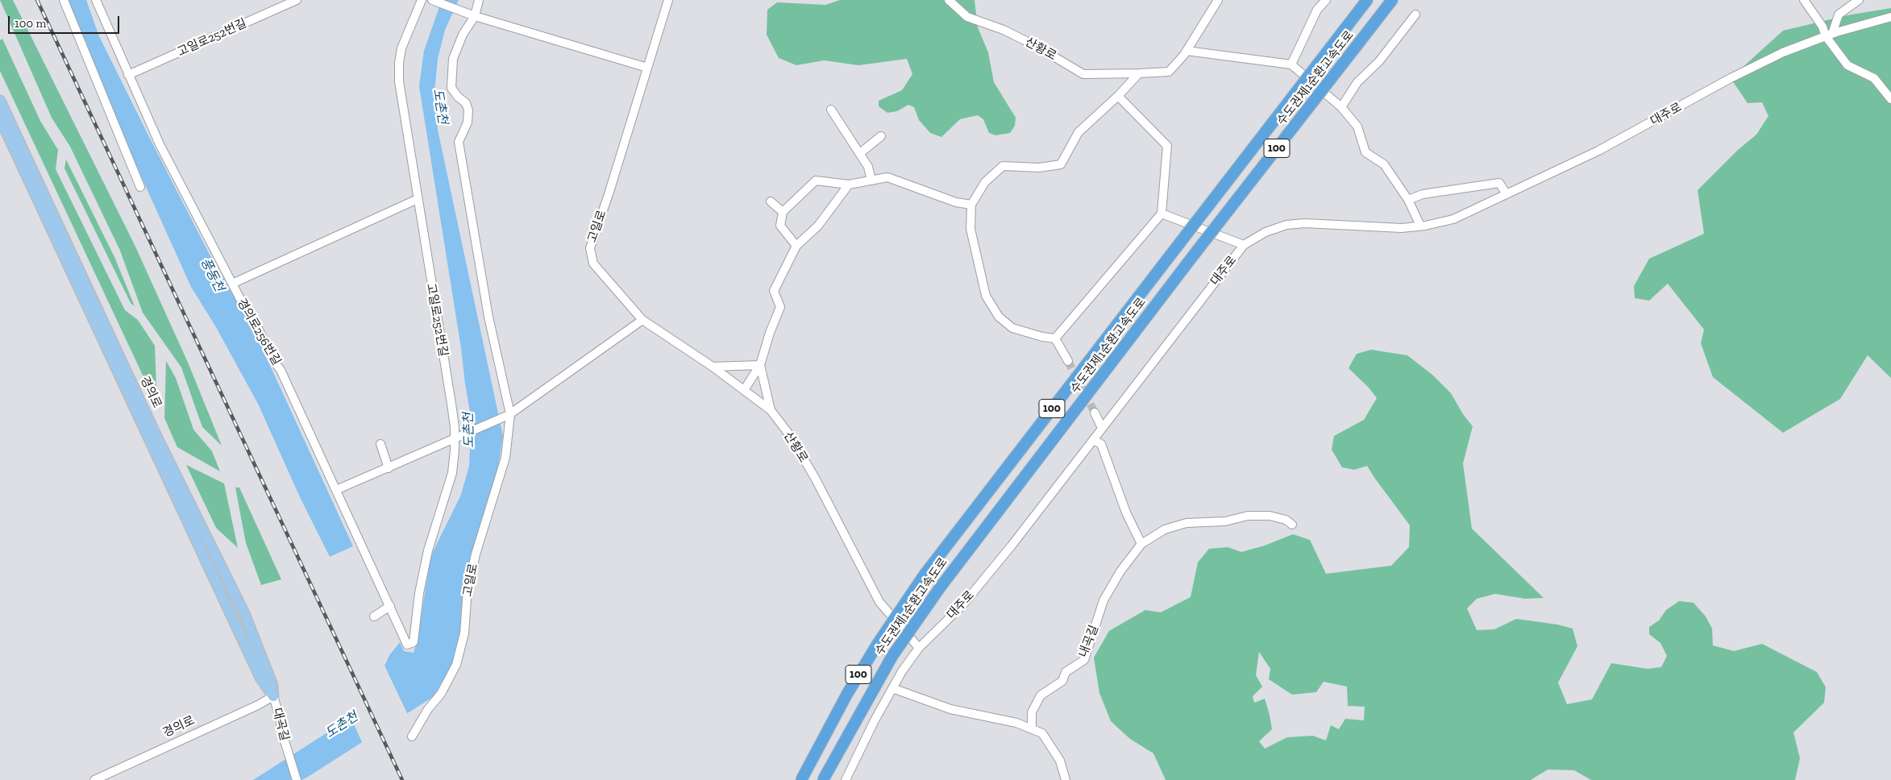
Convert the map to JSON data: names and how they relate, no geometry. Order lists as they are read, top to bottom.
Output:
{
  "streets": {
    "highway": ["수도권제1순환고속도로", "100"],
    "main road": ["경의로"],
    "street": [
      "고일로252번길",
      "산황로",
      "대주로",
      "고일로",
      "경의로256번길",
      "내곡길",
      "대곡길"
    ]
  },
  "crossings": [
    ["고일로252번길", "경의로256번길"],
    ["산황로", "대주로"],
    ["산황로", "고일로"],
    ["경의로", "대곡길"]
  ],
  "water": ["도촌천", "풍동천"],
  "scale_bar": "100 m"
}
